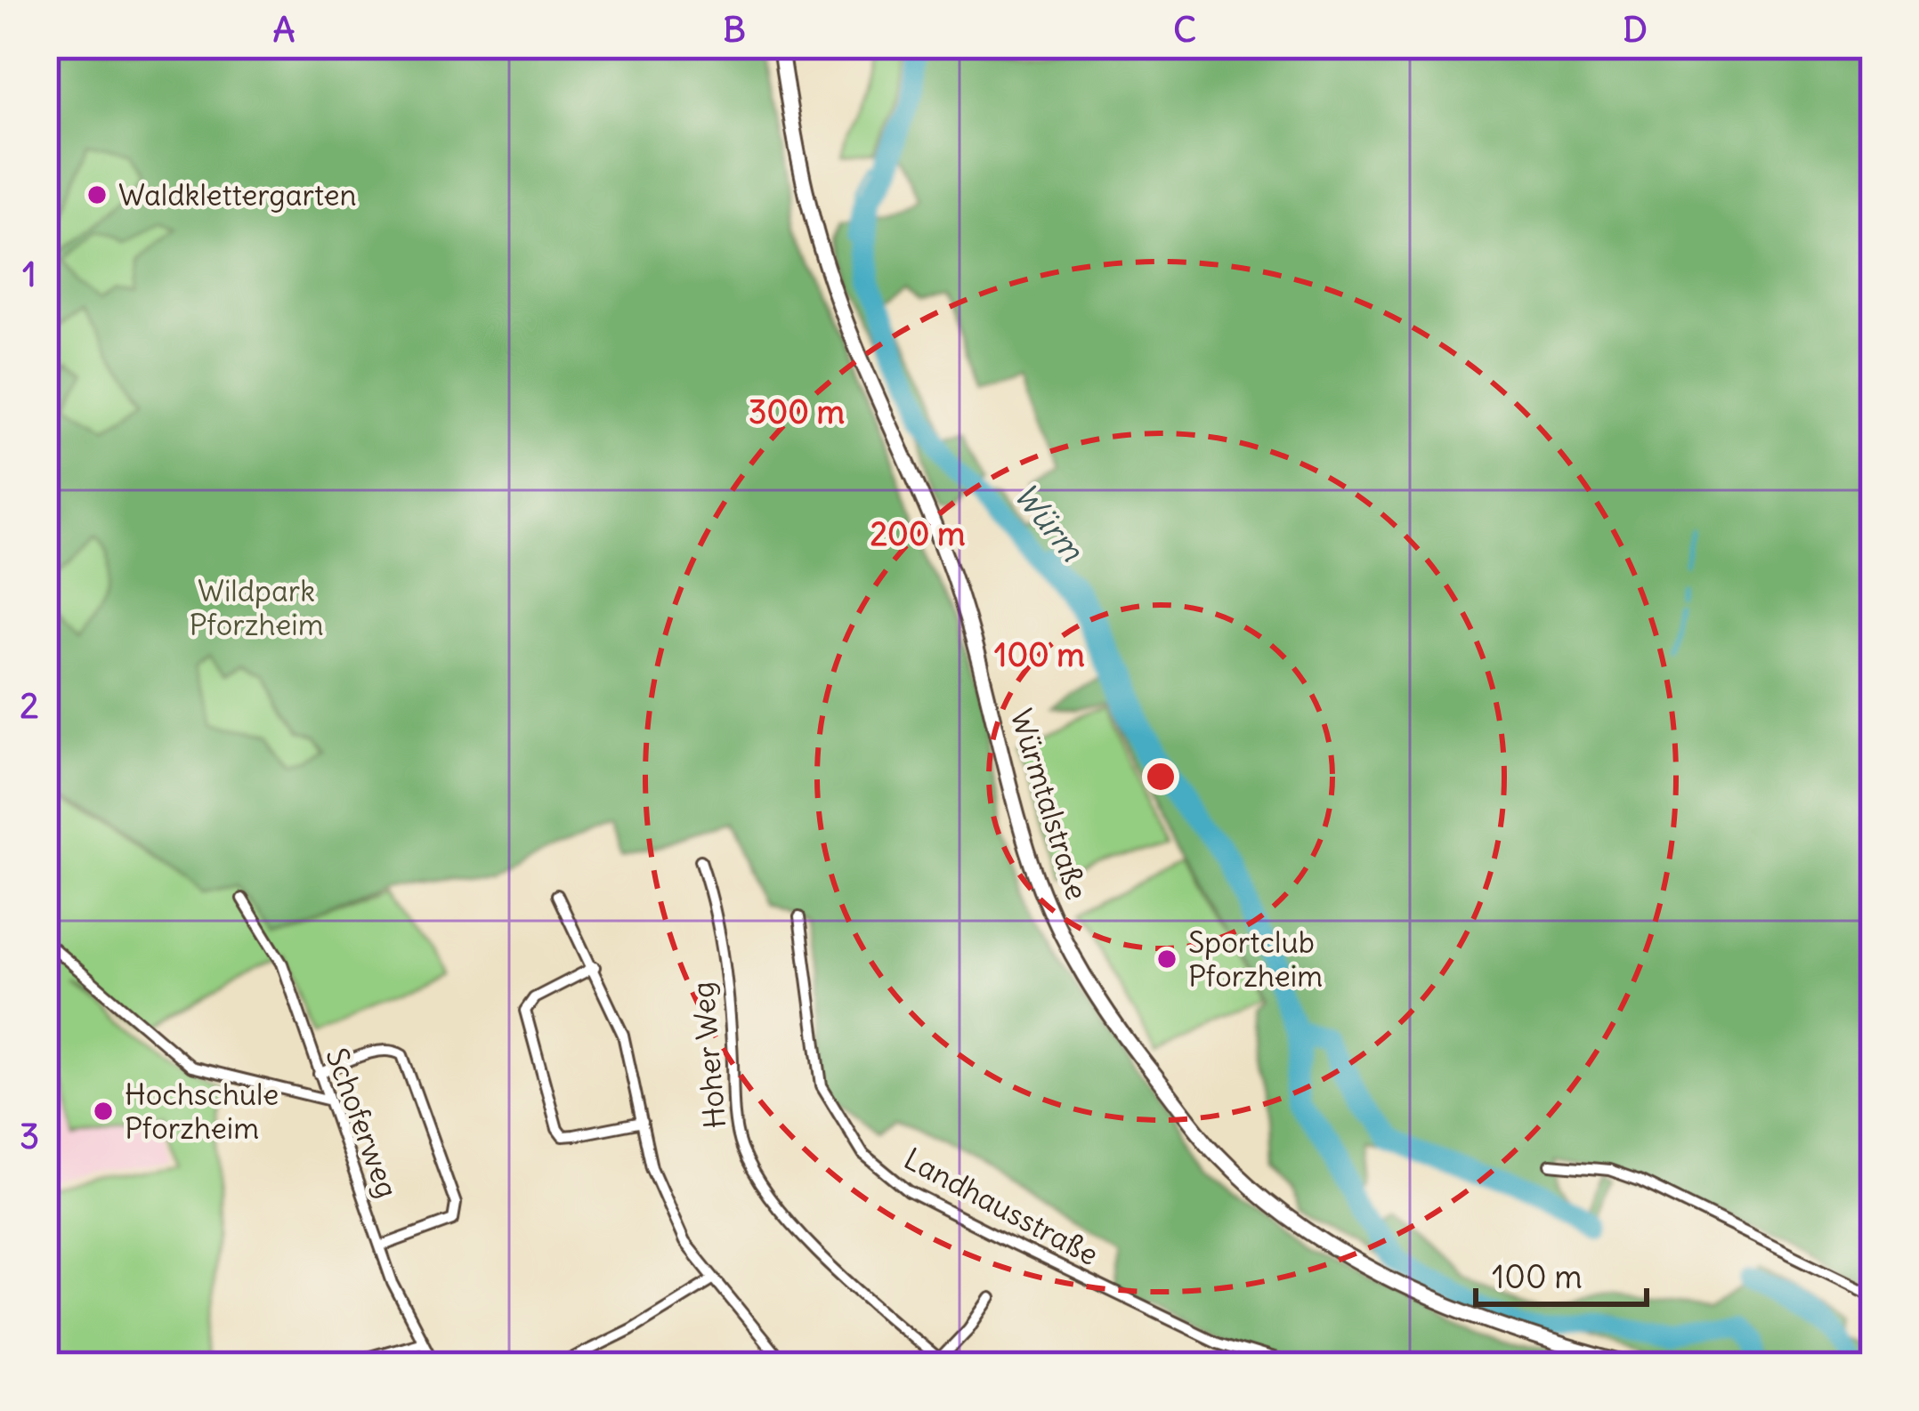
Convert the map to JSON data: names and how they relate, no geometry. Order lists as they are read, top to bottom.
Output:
{
  "streets": {
    "main road": ["Würmtalstraße"],
    "street": ["Hoher Weg", "Schoferweg", "Landhausstraße"]
  },
  "water": ["Würm"],
  "parks": ["Wildpark Pforzheim"],
  "places": ["Waldklettergarten", "Sportclub Pforzheim", "Hochschule Pforzheim"],
  "scale_bar": "100 m",
  "grid": {
    "columns": [
      "A",
      "B",
      "C",
      "D"
    ],
    "rows": ["1", "2", "3"]
  },
  "rings": ["300 m", "200 m", "100 m"]
}
